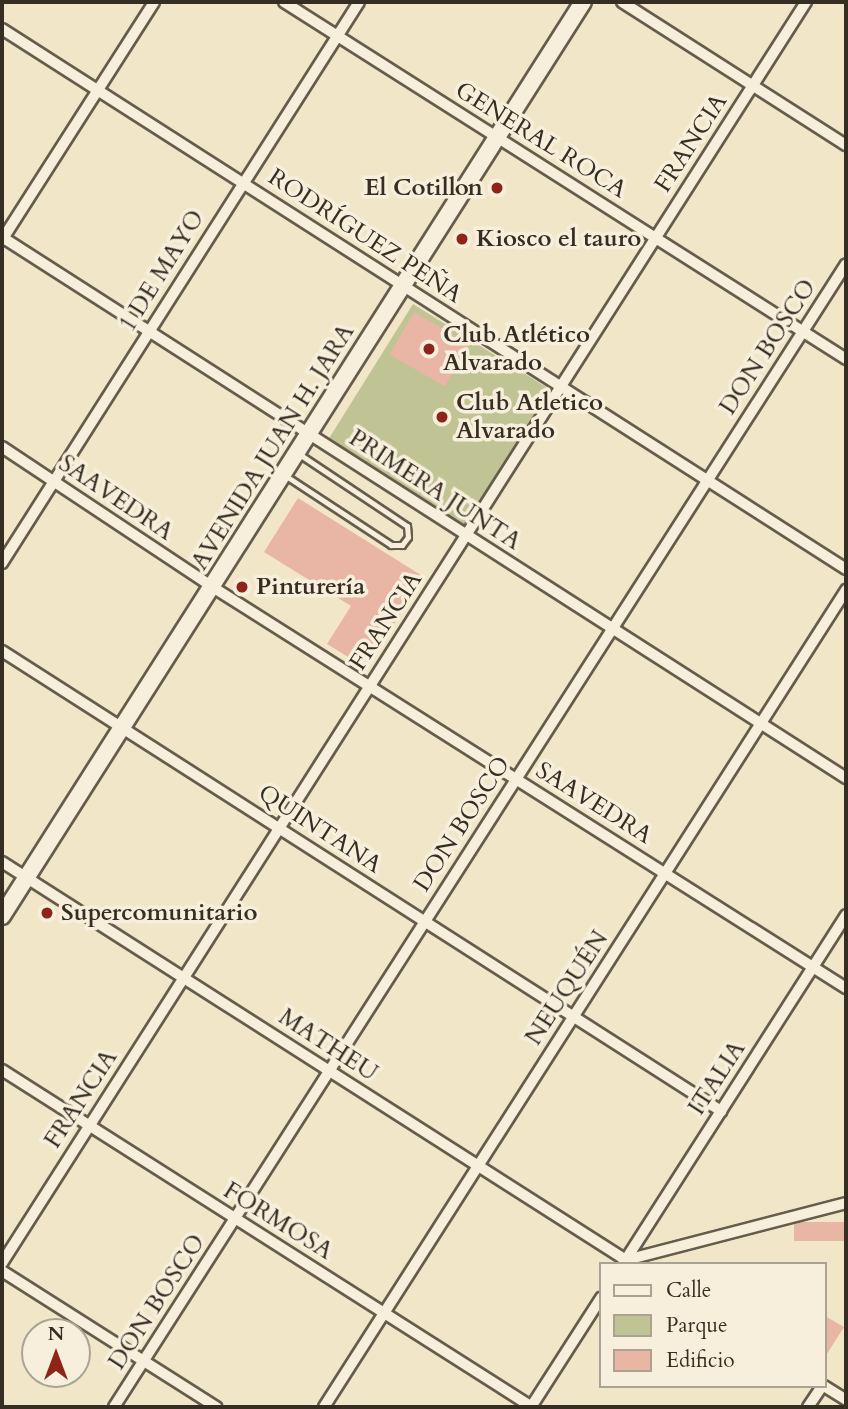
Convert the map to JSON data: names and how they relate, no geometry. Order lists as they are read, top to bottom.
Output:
{
  "streets": {
    "main road": ["AVENIDA JUAN H. JARA"],
    "street": [
      "GENERAL ROCA",
      "FRANCIA",
      "RODRÍGUEZ PEÑA",
      "1 DE MAYO",
      "DON BOSCO",
      "PRIMERA JUNTA",
      "SAAVEDRA",
      "QUINTANA",
      "NEUQUÉN",
      "MATHEU",
      "ITALIA",
      "FORMOSA"
    ]
  },
  "crossings": [
    ["GENERAL ROCA", "FRANCIA"],
    ["GENERAL ROCA", "1 DE MAYO"],
    ["GENERAL ROCA", "DON BOSCO"],
    ["GENERAL ROCA", "AVENIDA JUAN H. JARA"],
    ["FRANCIA", "RODRÍGUEZ PEÑA"],
    ["FRANCIA", "PRIMERA JUNTA"],
    ["FRANCIA", "SAAVEDRA"],
    ["FRANCIA", "QUINTANA"],
    ["FRANCIA", "MATHEU"],
    ["FRANCIA", "FORMOSA"],
    ["RODRÍGUEZ PEÑA", "1 DE MAYO"],
    ["RODRÍGUEZ PEÑA", "DON BOSCO"],
    ["RODRÍGUEZ PEÑA", "AVENIDA JUAN H. JARA"],
    ["1 DE MAYO", "PRIMERA JUNTA"],
    ["1 DE MAYO", "SAAVEDRA"],
    ["DON BOSCO", "PRIMERA JUNTA"],
    ["DON BOSCO", "SAAVEDRA"],
    ["DON BOSCO", "QUINTANA"],
    ["DON BOSCO", "MATHEU"],
    ["DON BOSCO", "FORMOSA"],
    ["AVENIDA JUAN H. JARA", "PRIMERA JUNTA"],
    ["AVENIDA JUAN H. JARA", "SAAVEDRA"],
    ["AVENIDA JUAN H. JARA", "QUINTANA"],
    ["AVENIDA JUAN H. JARA", "MATHEU"],
    ["PRIMERA JUNTA", "NEUQUÉN"],
    ["SAAVEDRA", "NEUQUÉN"],
    ["SAAVEDRA", "ITALIA"],
    ["QUINTANA", "NEUQUÉN"],
    ["QUINTANA", "ITALIA"],
    ["NEUQUÉN", "MATHEU"],
    ["NEUQUÉN", "FORMOSA"],
    ["MATHEU", "ITALIA"]
  ],
  "places": [
    "El Cotillon",
    "Kiosco el tauro",
    "Club Atlético Alvarado",
    "Club Atletico Alvarado",
    "Pinturería",
    "Supercomunitario"
  ],
  "legend": ["Calle", "Parque", "Edificio"],
  "north": "top"
}
